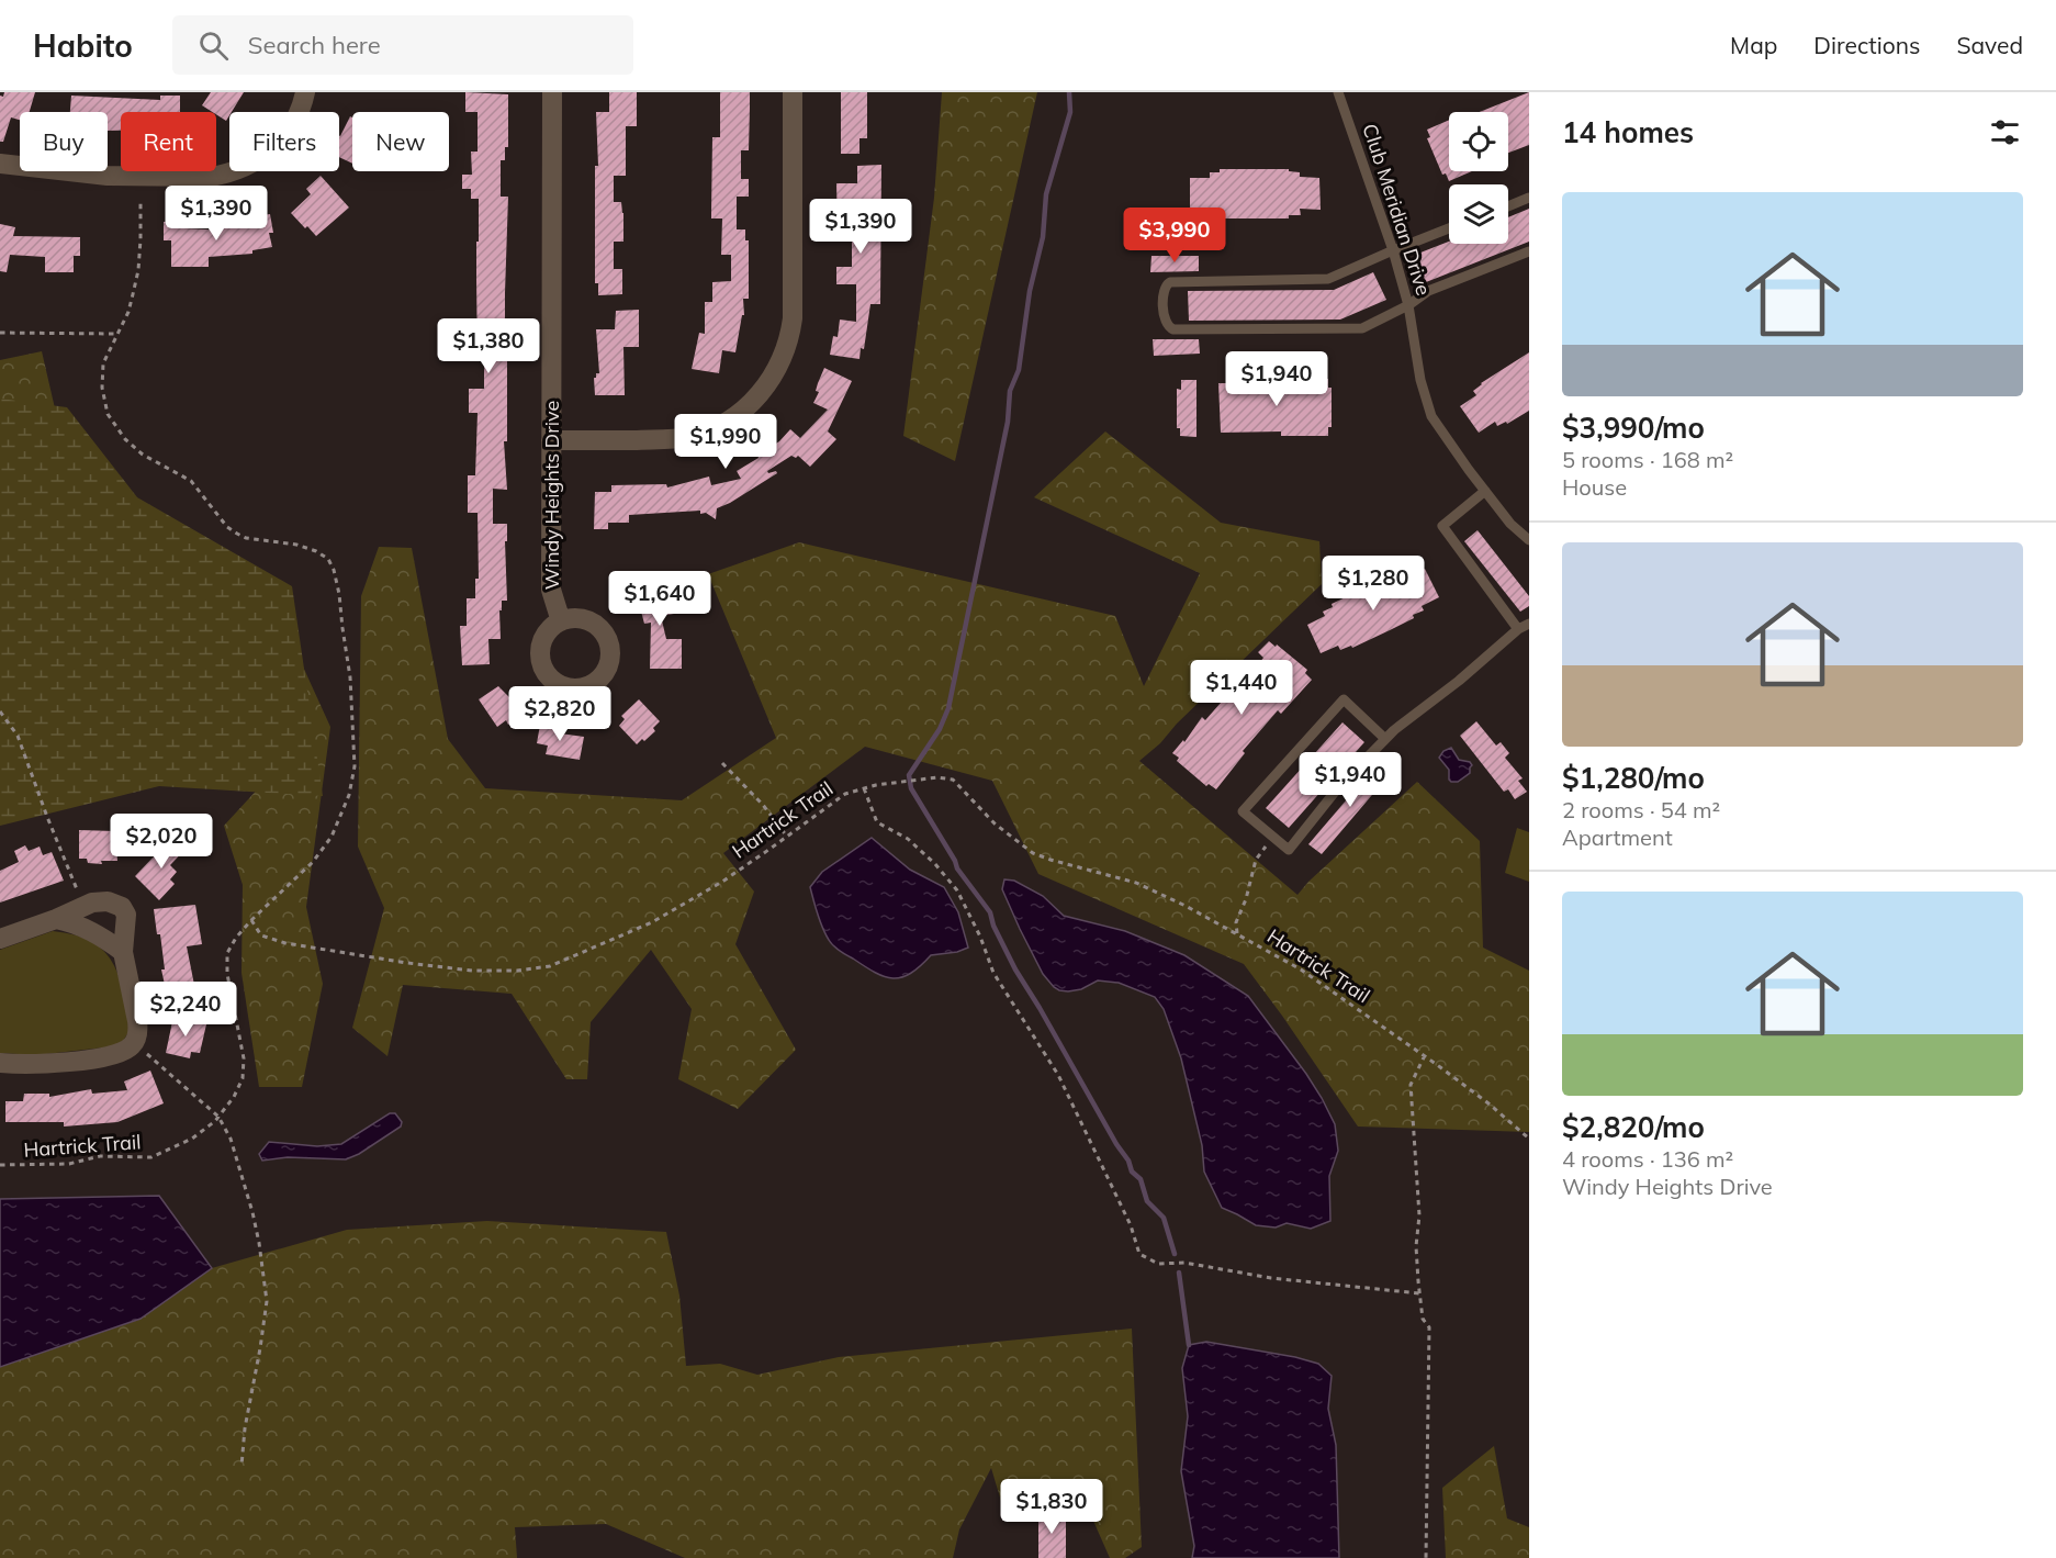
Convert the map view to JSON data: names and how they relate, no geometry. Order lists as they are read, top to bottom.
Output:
{
  "streets": {
    "street": ["Windy Heights Drive"],
    "lane": ["Club Meridian Drive"],
    "path": ["Hartrick Trail"]
  },
  "page": {
    "header": "Habito",
    "search": "Search here",
    "nav": ["Map", "Directions", "Saved"],
    "heading": "14 homes",
    "chip": [
      "Buy",
      "Rent",
      "Filters",
      "New"
    ],
    "list": [
      {
        "name": "$3,990/mo",
        "note": "5 rooms · 168 m² · House"
      },
      {
        "name": "$1,280/mo",
        "note": "2 rooms · 54 m² · Apartment"
      },
      {
        "name": "$2,820/mo",
        "note": "4 rooms · 136 m² · Windy Heights Drive"
      }
    ],
    "price": [
      "$1,390",
      "$1,390",
      "$3,990",
      "$1,380",
      "$1,940",
      "$1,990",
      "$1,280",
      "$1,640",
      "$1,440",
      "$2,820",
      "$1,940",
      "$2,020",
      "$2,240",
      "$1,830"
    ]
  }
}
